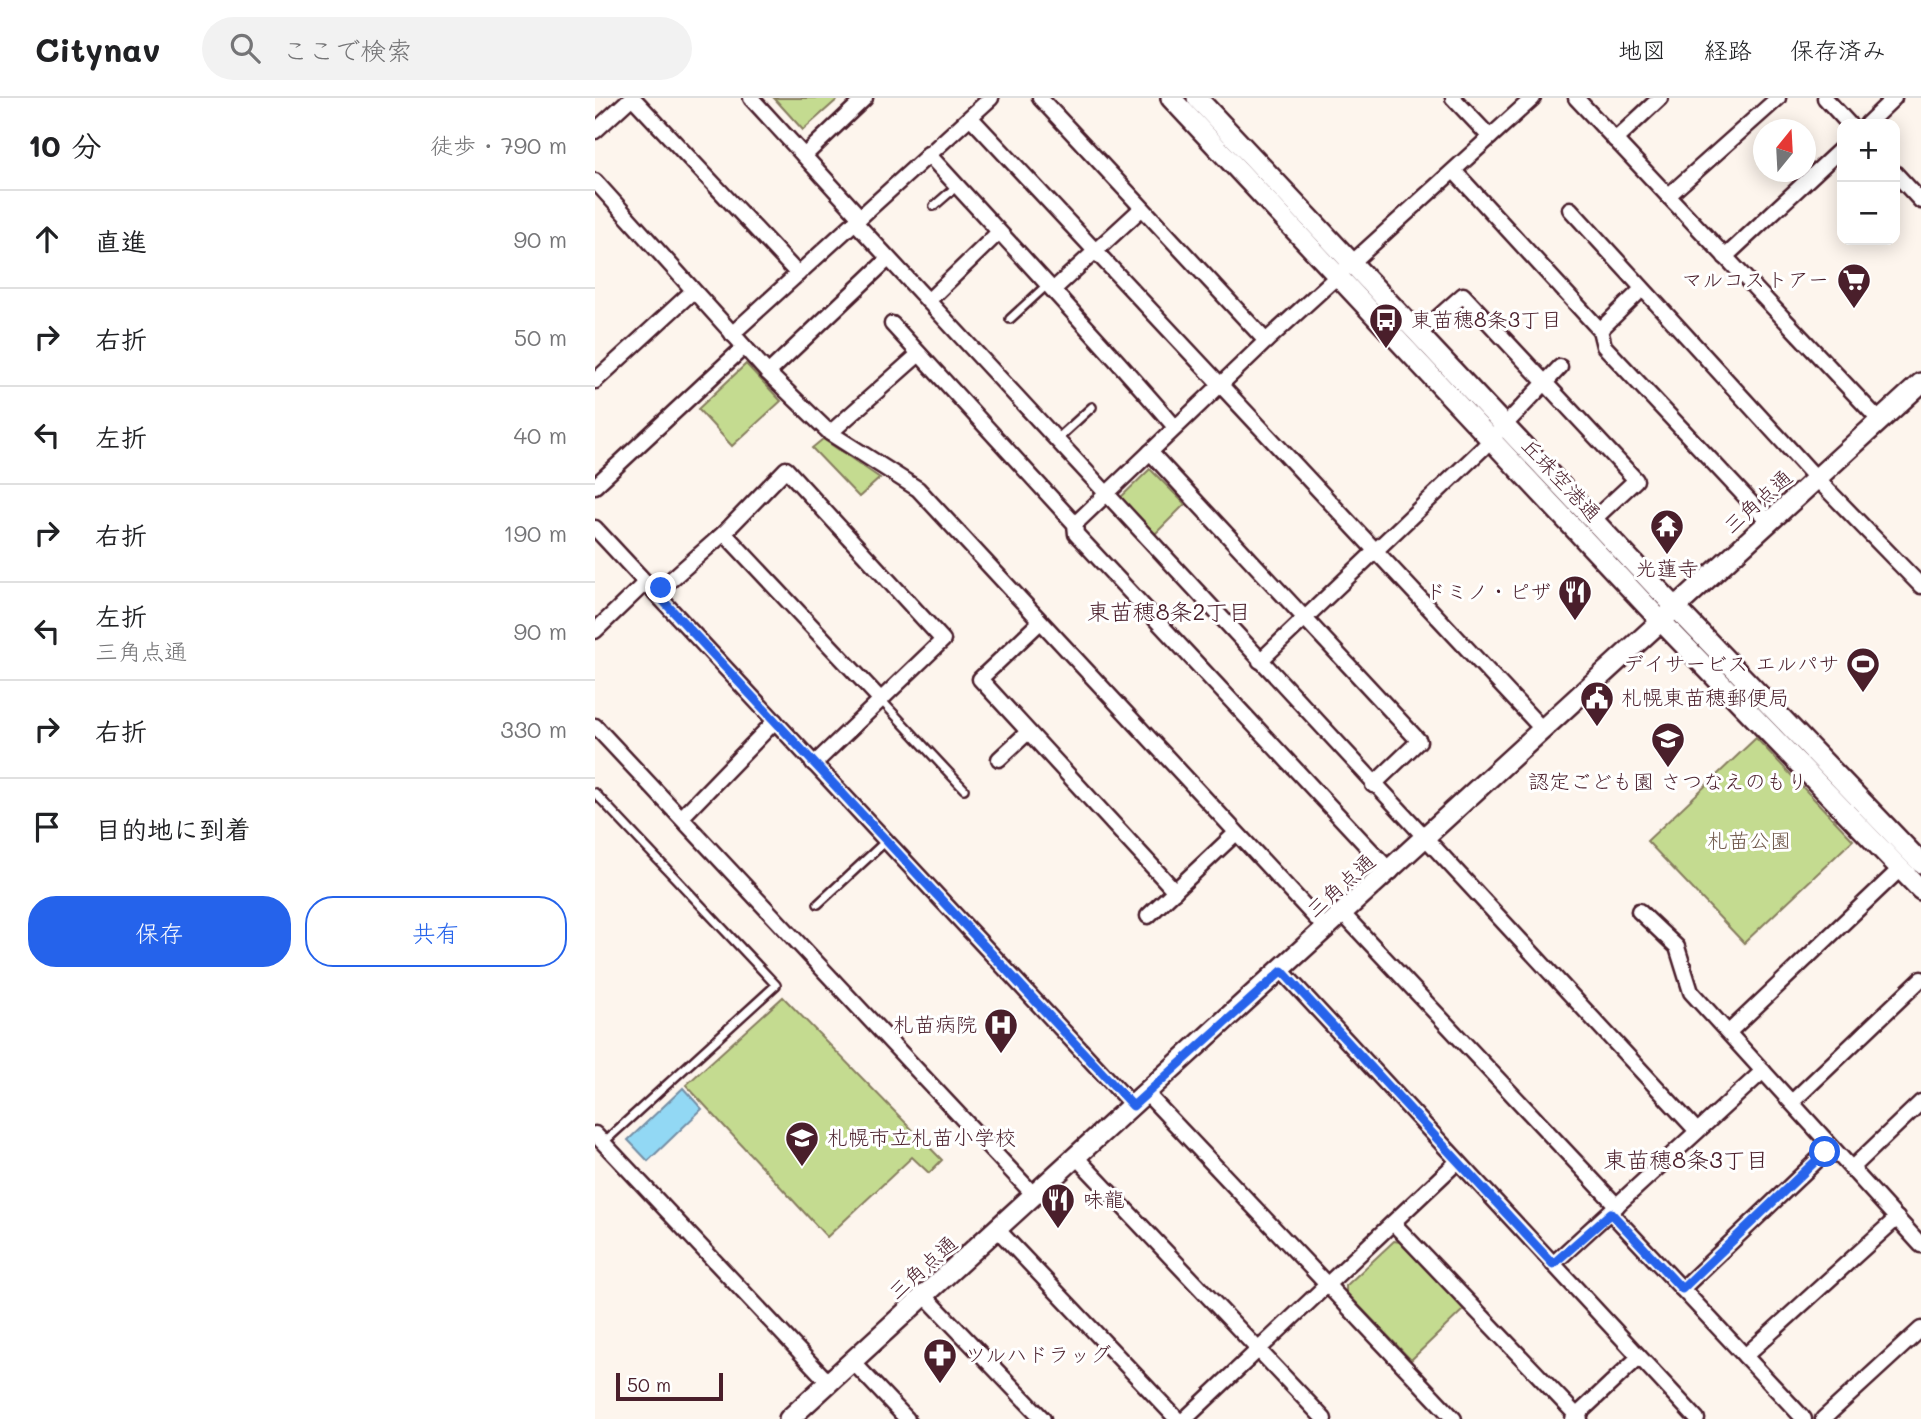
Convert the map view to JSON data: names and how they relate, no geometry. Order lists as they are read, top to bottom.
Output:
{
  "streets": {
    "main road": ["丘珠空港通", "三角点通"]
  },
  "crossings": [
    ["丘珠空港通", "三角点通"]
  ],
  "districts": ["東苗穂8条2丁目", "東苗穂8条3丁目"],
  "parks": ["札苗公園"],
  "places": {
    "supermarket": ["マルコストアー"],
    "bus stop": ["東苗穂8条3丁目"],
    "temple": ["光蓮寺"],
    "restaurant": ["ドミノ・ピザ", "味龍"],
    "sports": ["デイサービス エルパサ"],
    "public building": ["札幌東苗穂郵便局"],
    "school or university": ["認定ごども園 さつなえのもり", "札幌市立札苗小学校"],
    "hospital": ["札苗病院"],
    "pharmacy": ["ツルハドラッグ"]
  },
  "scale_bar": "50 m",
  "north": "top",
  "page": {
    "header": "Citynav",
    "search": "ここで検索",
    "nav": ["地図", "経路", "保存済み"],
    "heading": ["10 分", "徒歩 · 790 m"],
    "map_buttons": ["+", "−"],
    "list": [
      ["直進", "90 m"],
      ["右折", "50 m"],
      ["左折", "40 m"],
      ["右折", "190 m"],
      ["左折", "三角点通", "90 m"],
      ["右折", "330 m"],
      "目的地に到着"
    ],
    "buttons": ["保存", "共有"],
    "scale": "50 m"
  }
}
